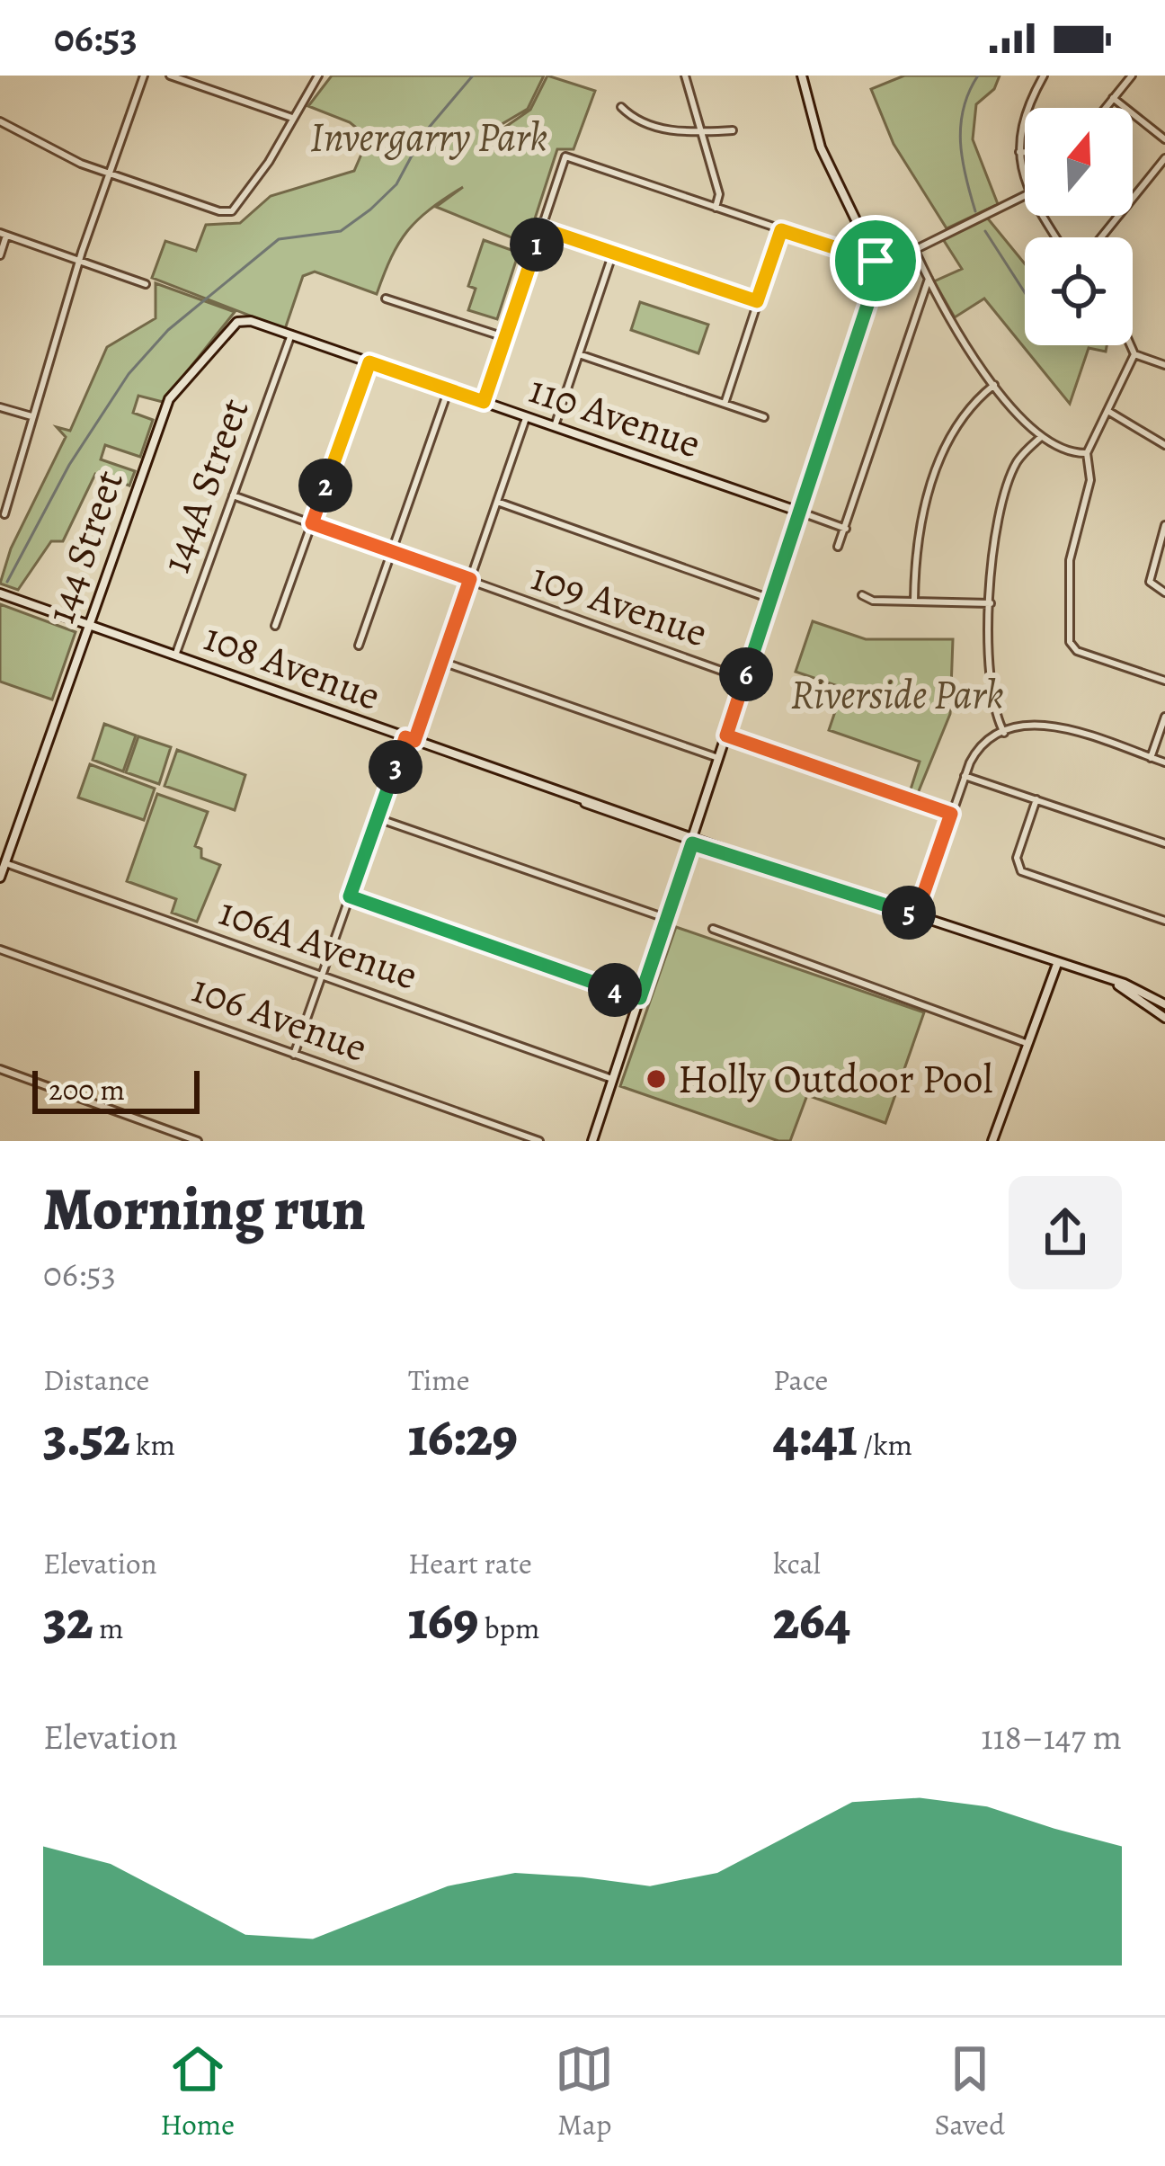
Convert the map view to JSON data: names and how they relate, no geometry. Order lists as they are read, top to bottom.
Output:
{
  "streets": {
    "main road": ["110 Avenue", "144 Street", "108 Avenue"],
    "street": [
      "144A Street",
      "109 Avenue",
      "106A Avenue",
      "106 Avenue"
    ]
  },
  "crossings": [
    ["110 Avenue", "144A Street"],
    ["110 Avenue", "144 Street"],
    ["144A Street", "109 Avenue"],
    ["144A Street", "108 Avenue"],
    ["144 Street", "108 Avenue"],
    ["144 Street", "106A Avenue"]
  ],
  "parks": ["Invergarry Park", "Riverside Park"],
  "places": ["Holly Outdoor Pool"],
  "scale_bar": "200 m",
  "north": "top",
  "page": {
    "status": "06:53",
    "pins": [
      "1",
      "2",
      "6",
      "3",
      "5",
      "4"
    ],
    "scale": "200 m",
    "heading": ["Morning run", "06:53"],
    "stats": [
      ["Distance", "3.52 km"],
      ["Time", "16:29"],
      ["Pace", "4:41 /km"],
      ["Elevation", "32 m"],
      ["Heart rate", "169 bpm"],
      ["kcal", "264"]
    ],
    "chart": ["Elevation", "118–147 m"],
    "tabs": ["Home", "Map", "Saved"]
  }
}
